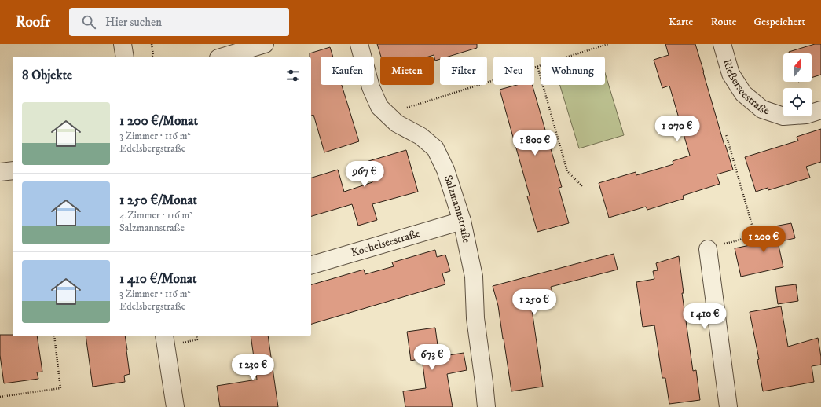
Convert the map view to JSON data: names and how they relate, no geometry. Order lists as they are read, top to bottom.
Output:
{
  "streets": {
    "street": ["Rießerseestraße", "Salzmannstraße", "Kochelseestraße"]
  },
  "crossings": [
    ["Salzmannstraße", "Kochelseestraße"]
  ],
  "north": "top",
  "page": {
    "header": "Roofr",
    "search": "Hier suchen",
    "nav": ["Karte", "Route", "Gespeichert"],
    "chip": [
      "Kaufen",
      "Mieten",
      "Filter",
      "Neu",
      "Wohnung"
    ],
    "heading": "8 Objekte",
    "list": [
      {
        "name": "1 200 €/Monat",
        "note": "3 Zimmer · 116 m² · Edelsbergstraße"
      },
      {
        "name": "1 250 €/Monat",
        "note": "4 Zimmer · 116 m² · Salzmannstraße"
      },
      {
        "name": "1 410 €/Monat",
        "note": "3 Zimmer · 116 m² · Edelsbergstraße"
      }
    ],
    "price": [
      "1 070 €",
      "1 800 €",
      "967 €",
      "1 200 €",
      "1 250 €",
      "1 410 €",
      "673 €",
      "1 230 €"
    ]
  }
}
